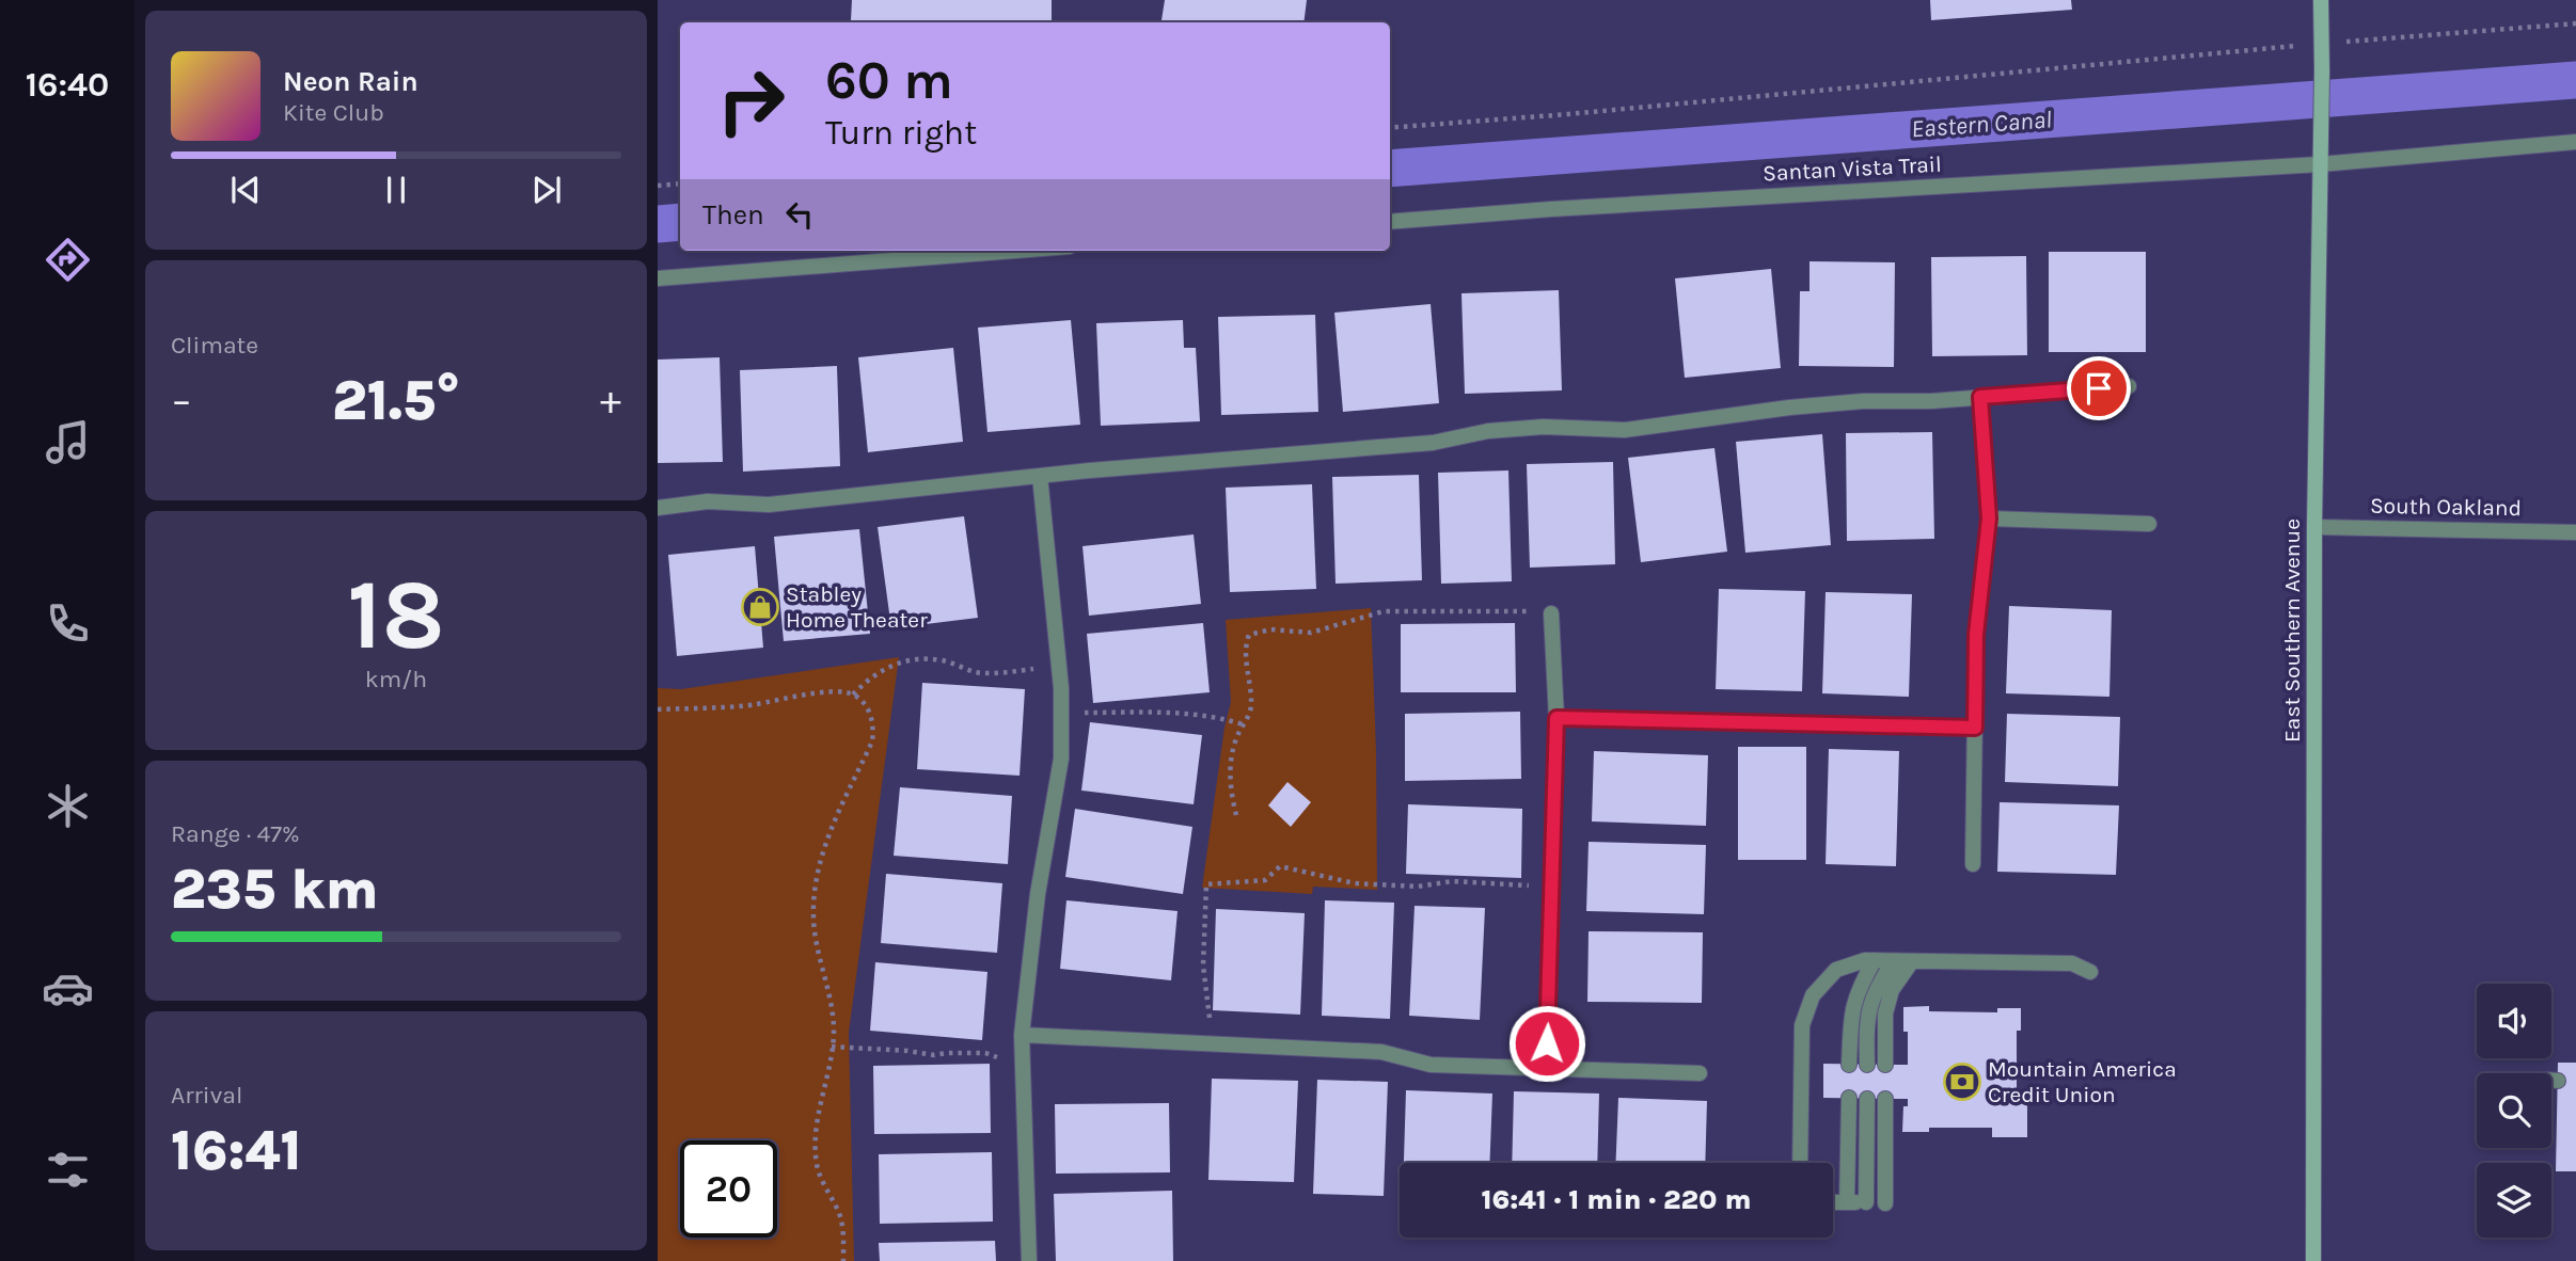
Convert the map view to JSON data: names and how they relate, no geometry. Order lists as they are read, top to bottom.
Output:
{
  "streets": {
    "main road": ["East Southern Avenue"],
    "street": ["Santan Vista Trail", "South Oakland"]
  },
  "crossings": [
    ["Santan Vista Trail", "East Southern Avenue"],
    ["South Oakland", "East Southern Avenue"]
  ],
  "water": ["Eastern Canal"],
  "places": {
    "shop": ["Stabley Home Theater"],
    "bank": ["Mountain America Credit Union"]
  },
  "page": {
    "tabs": "16:40",
    "turn": ["60 m", "Turn right"],
    "song": ["Neon Rain", "Kite Club"],
    "then": "Then",
    "tile": [
      "Climate",
      ["18", "km/h"],
      ["Range · 47%", "235 km"],
      ["Arrival", "16:41"]
    ],
    "heat": ["−", "21.5°", "+"],
    "limit": "20",
    "trip": "16:41 · 1 min · 220 m"
  }
}
